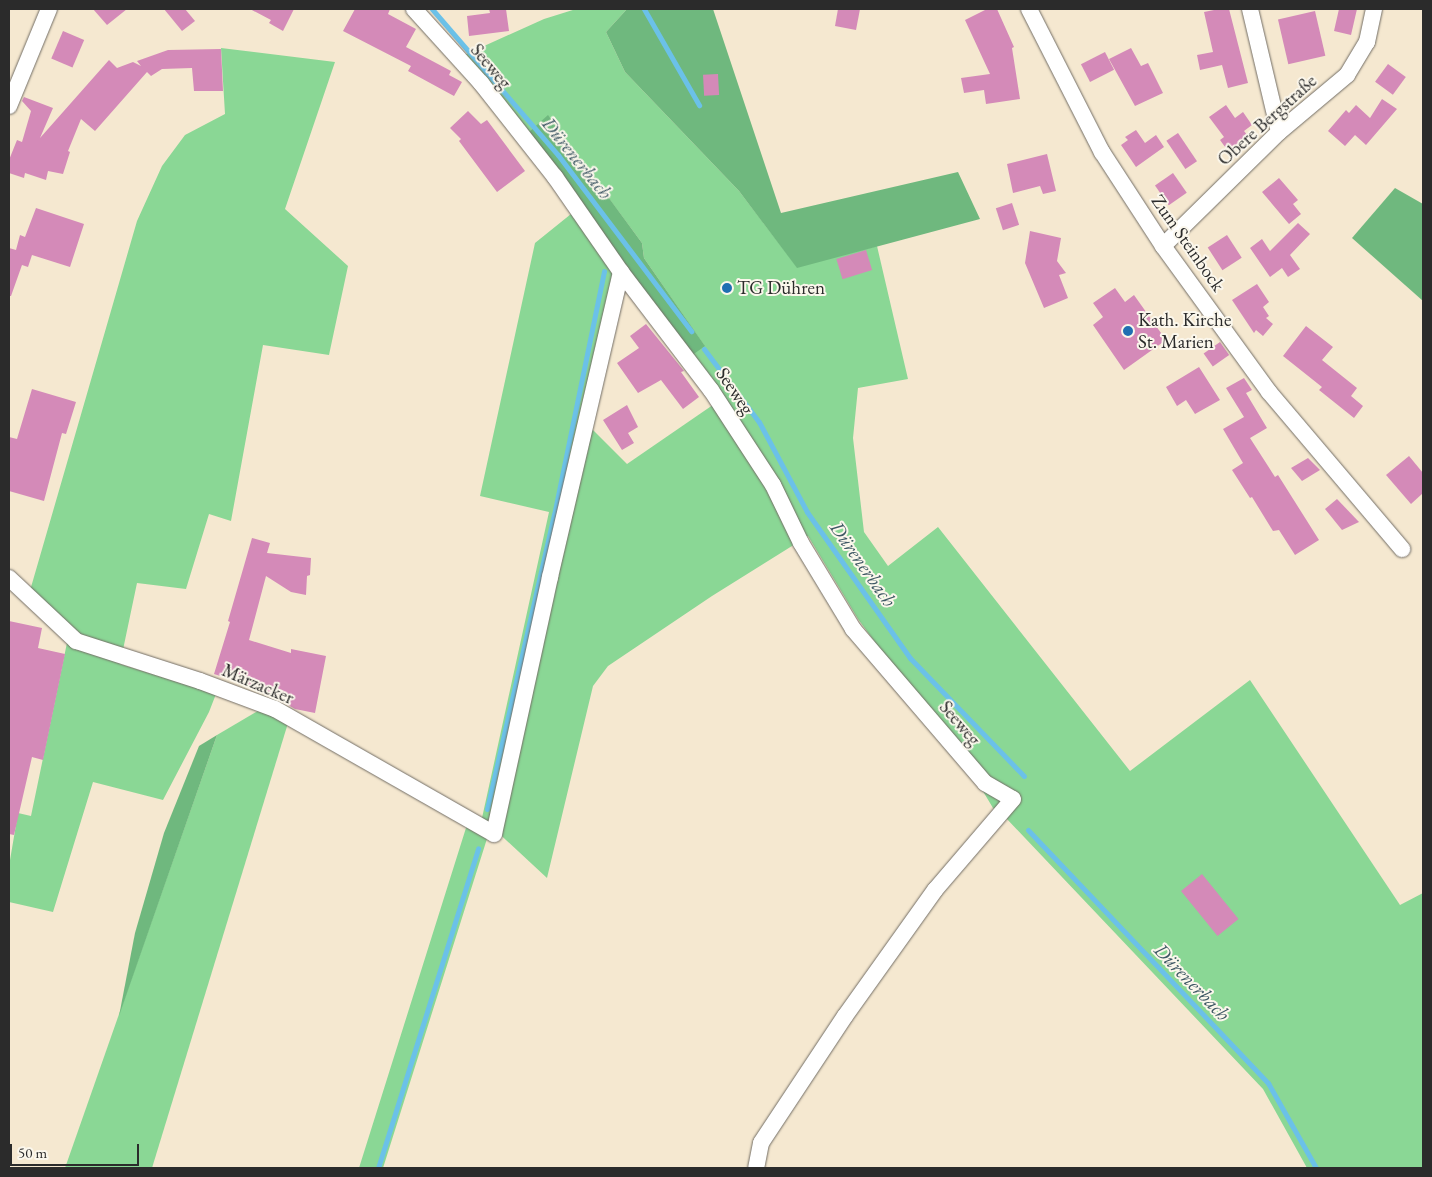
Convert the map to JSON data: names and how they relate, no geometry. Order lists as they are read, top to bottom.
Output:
{
  "streets": {
    "street": [
      "Seeweg",
      "Obere Bergstraße",
      "Zum Steinbock",
      "Märzacker"
    ]
  },
  "crossings": [
    ["Seeweg", "Märzacker"],
    ["Obere Bergstraße", "Zum Steinbock"]
  ],
  "water": ["Dürenerbach"],
  "places": ["TG Dühren", "Kath. Kirche St. Marien"],
  "scale_bar": "50 m"
}
